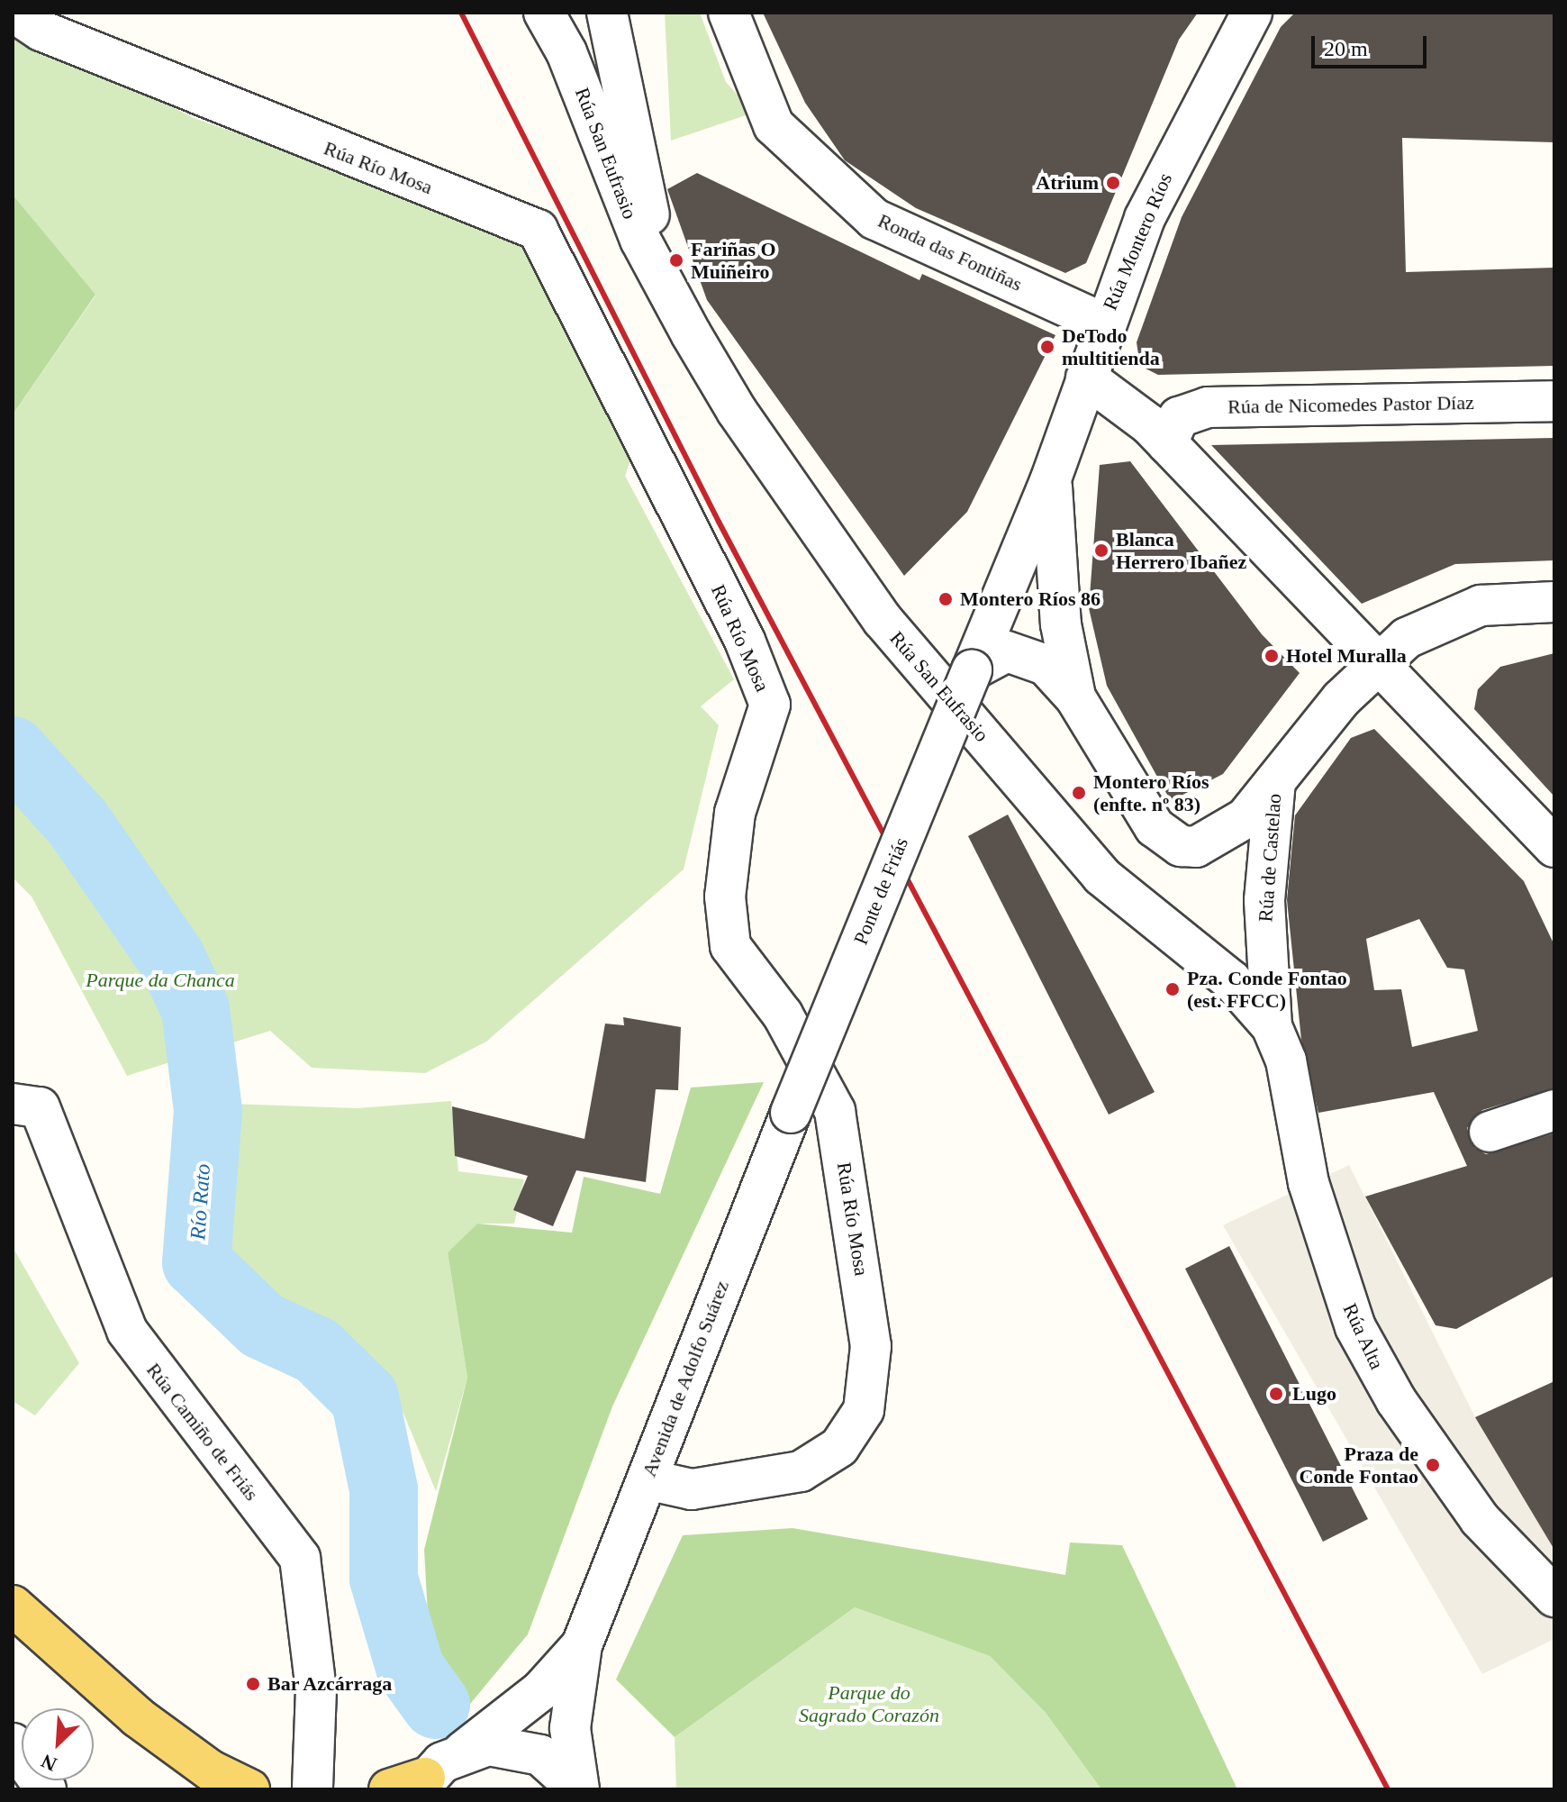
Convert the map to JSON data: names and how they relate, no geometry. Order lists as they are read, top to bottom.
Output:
{
  "streets": {
    "street": [
      "Rúa San Eufrasio",
      "Rúa Río Mosa",
      "Rúa Montero Ríos",
      "Ronda das Fontiñas",
      "Rúa de Nicomedes Pastor Díaz",
      "Rúa de Castelao",
      "Ponte de Friás",
      "Rúa Alta",
      "Avenida de Adolfo Suárez",
      "Rúa Camiño de Friás"
    ]
  },
  "crossings": [
    ["Rúa San Eufrasio", "Rúa de Castelao"],
    ["Rúa San Eufrasio", "Rúa Alta"],
    ["Rúa Río Mosa", "Avenida de Adolfo Suárez"],
    ["Rúa Montero Ríos", "Ronda das Fontiñas"],
    ["Rúa Montero Ríos", "Rúa de Castelao"],
    ["Rúa Montero Ríos", "Ponte de Friás"],
    ["Rúa de Castelao", "Rúa Alta"],
    ["Ponte de Friás", "Avenida de Adolfo Suárez"]
  ],
  "water": ["Río Rato"],
  "parks": ["Parque da Chanca", "Parque do Sagrado Corazón"],
  "places": [
    "Atrium",
    "Fariñas O Muiñeiro",
    "DeTodo multitienda",
    "Blanca Herrero Ibañez",
    "Montero Ríos 86",
    "Hotel Muralla",
    "Montero Ríos (enfte. nº 83)",
    "Pza. Conde Fontao (est. FFCC)",
    "Lugo",
    "Praza de Conde Fontao",
    "Bar Azcárraga"
  ],
  "scale_bar": "20 m",
  "north": "bottom left"
}
